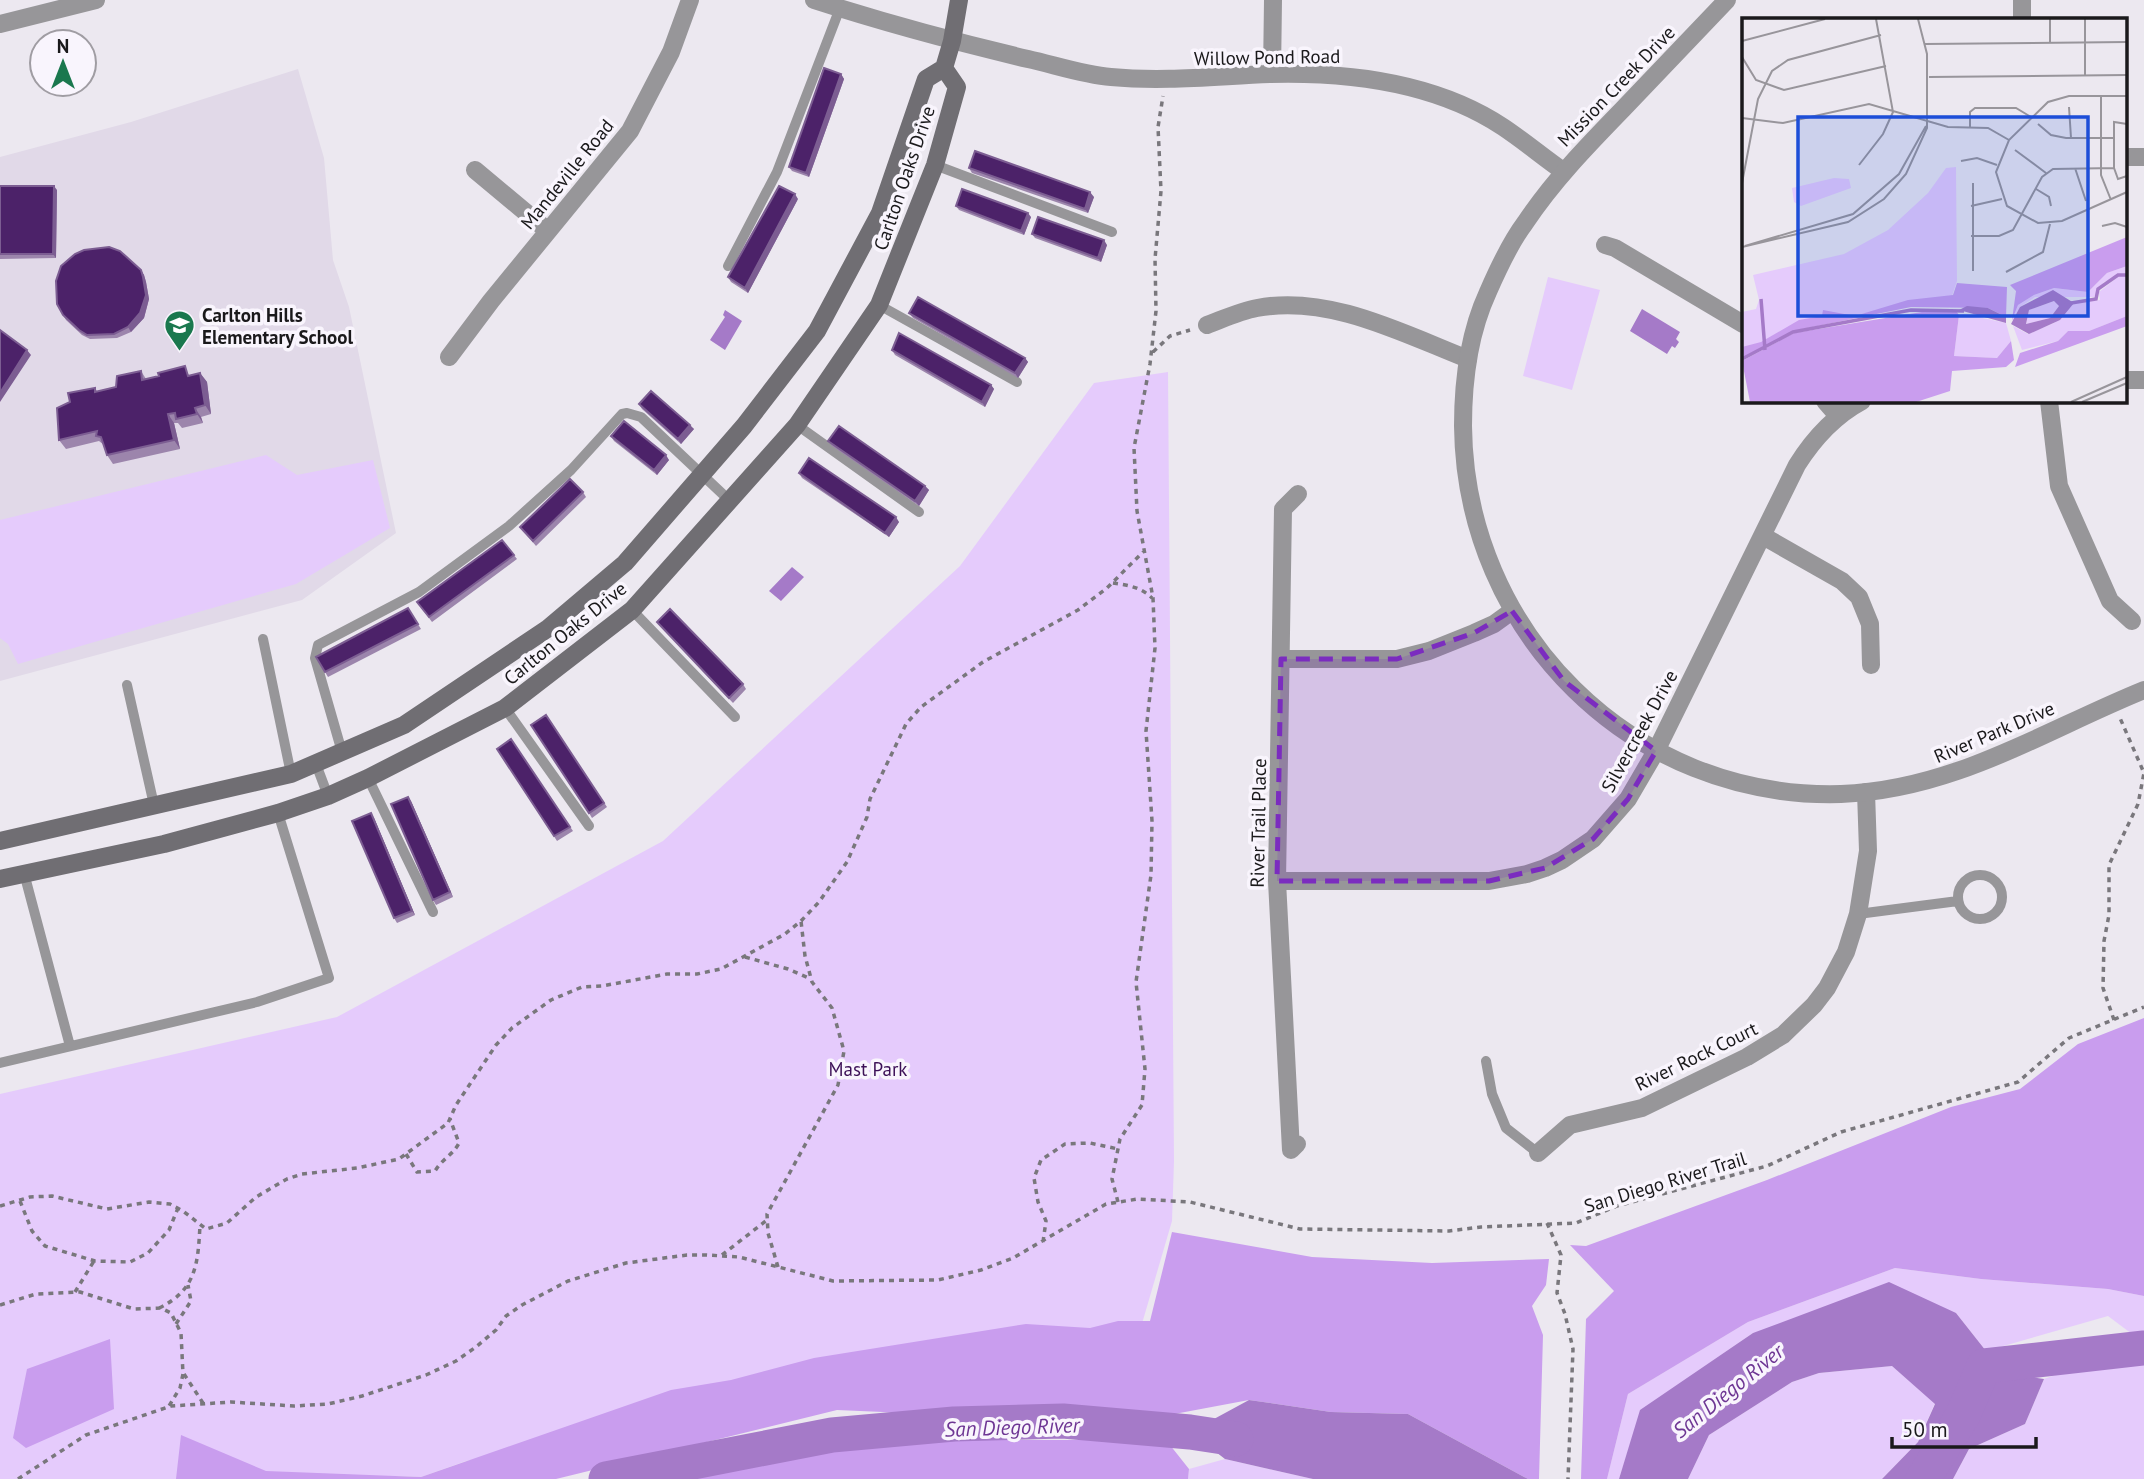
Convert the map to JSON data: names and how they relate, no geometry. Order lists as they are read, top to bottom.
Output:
{
  "streets": {
    "main road": ["Carlton Oaks Drive"],
    "street": [
      "Willow Pond Road",
      "Mission Creek Drive",
      "Mandeville Road",
      "Silvercreek Drive",
      "River Park Drive",
      "River Trail Place",
      "River Rock Court"
    ],
    "path": ["San Diego River Trail"]
  },
  "crossings": [
    ["Willow Pond Road", "Mission Creek Drive"],
    ["Willow Pond Road", "Carlton Oaks Drive"],
    ["Willow Pond Road", "River Park Drive"],
    ["Mission Creek Drive", "River Park Drive"],
    ["Silvercreek Drive", "River Park Drive"],
    ["Silvercreek Drive", "River Trail Place"],
    ["River Park Drive", "River Rock Court"]
  ],
  "water": ["San Diego River"],
  "parks": ["Mast Park"],
  "places": {
    "school or university": ["Carlton Hills Elementary School"]
  },
  "scale_bar": "50 m",
  "north": "top"
}
